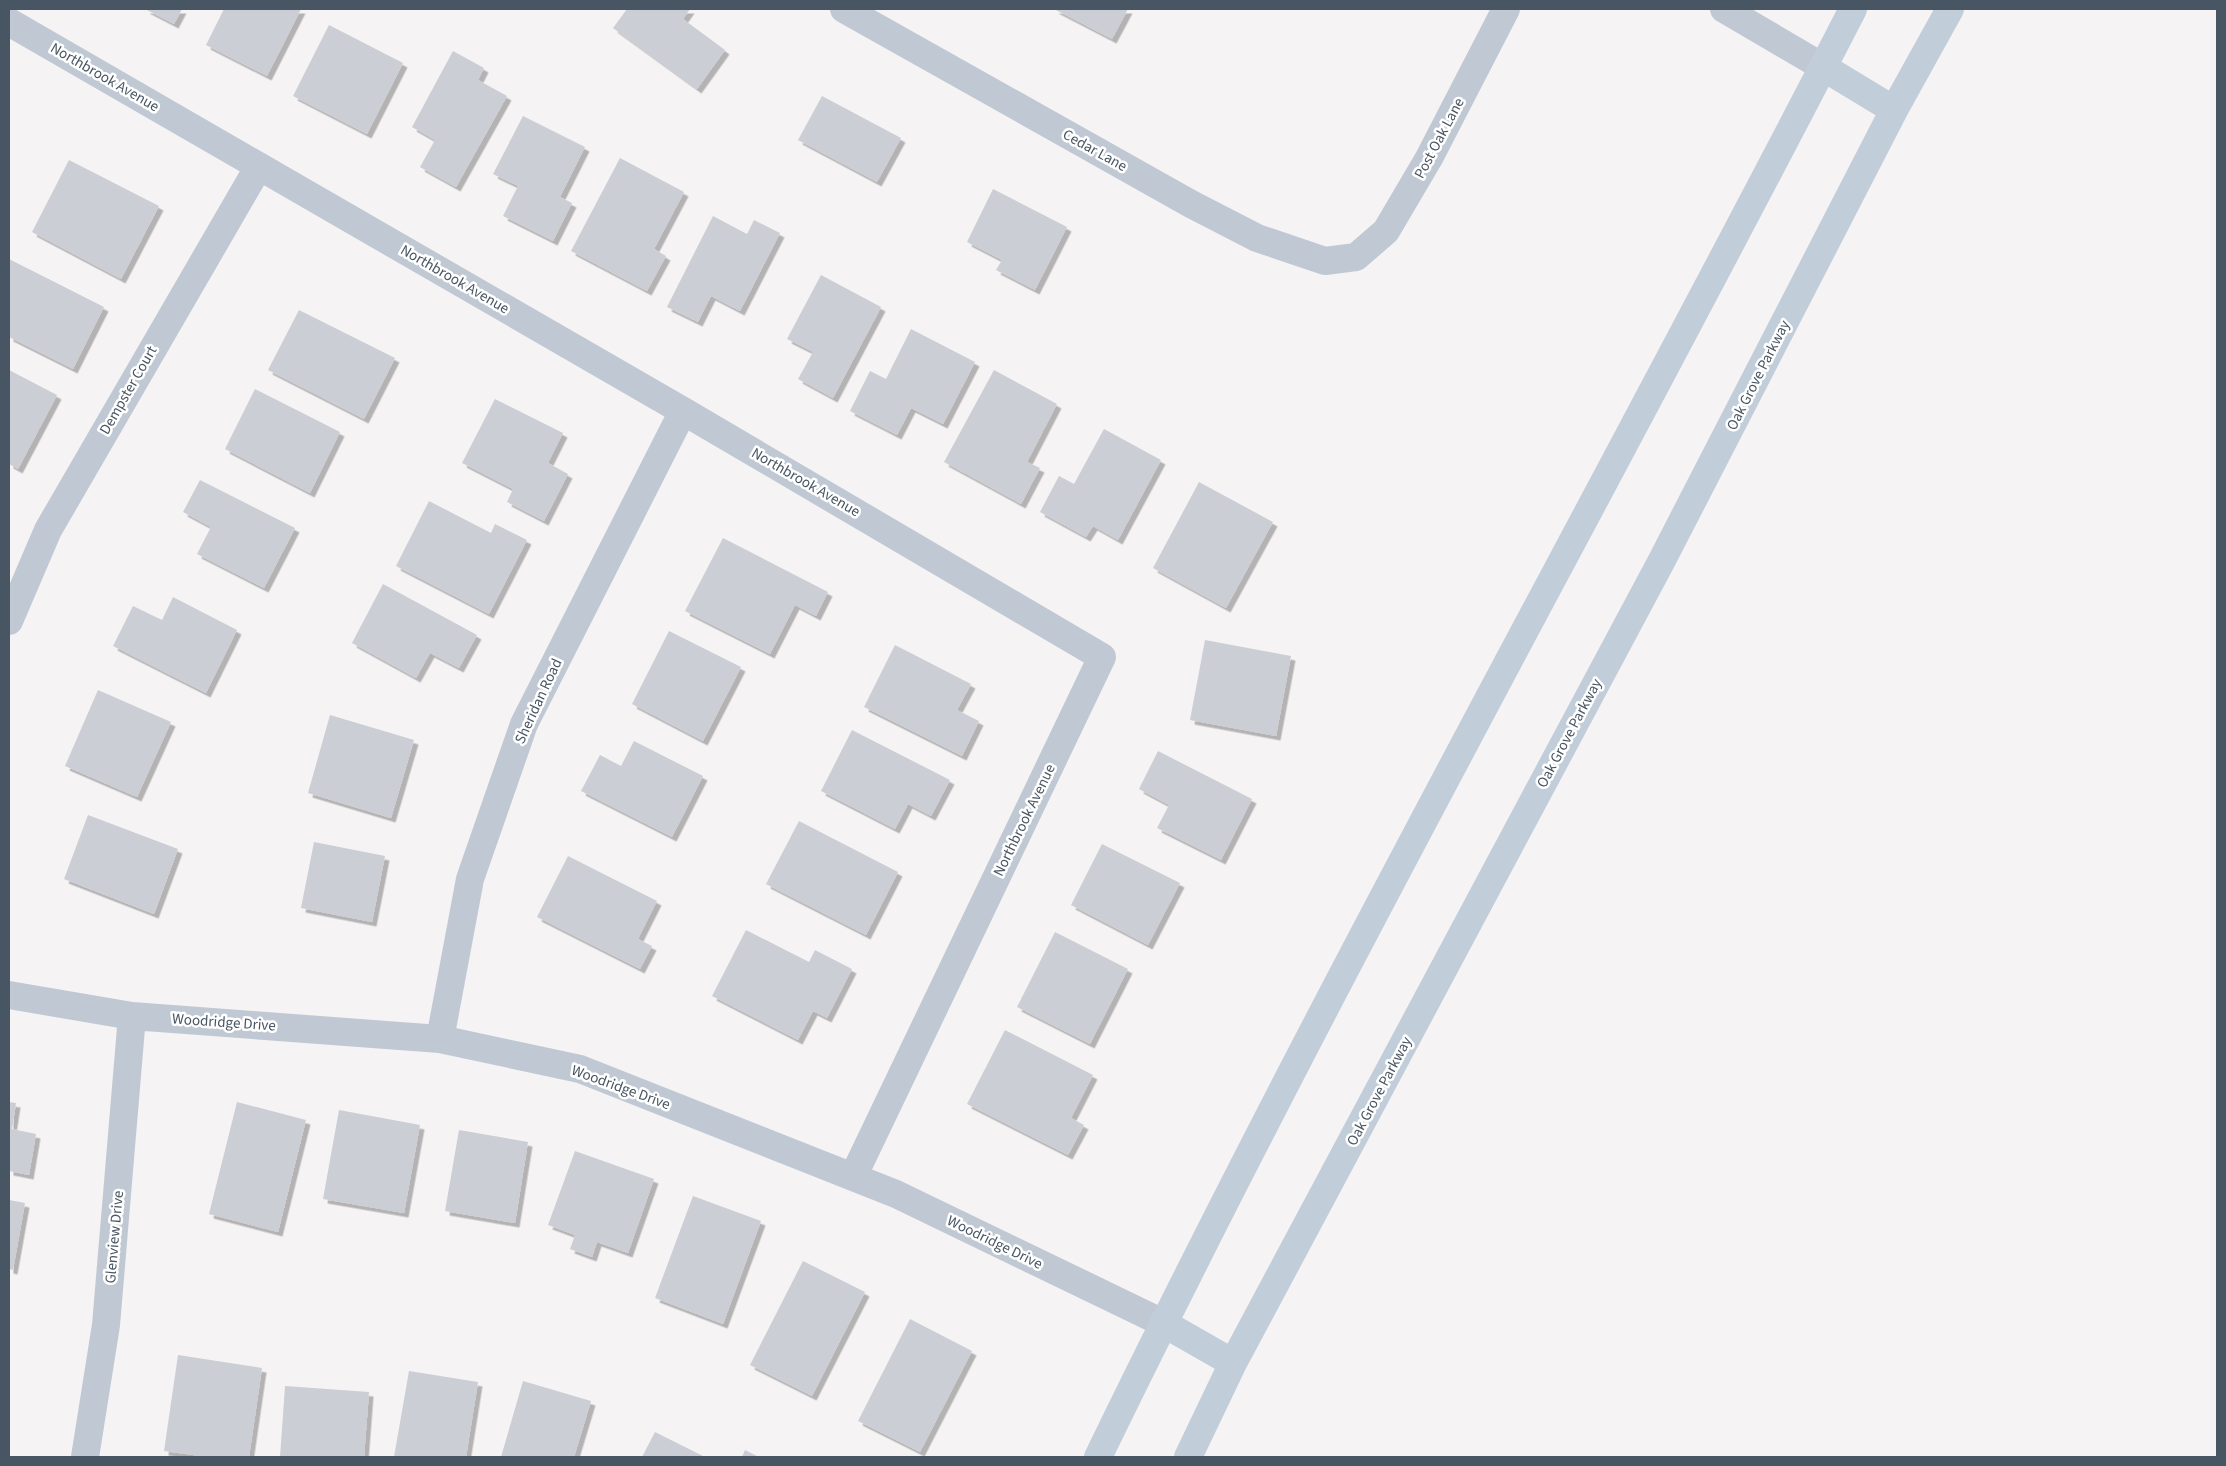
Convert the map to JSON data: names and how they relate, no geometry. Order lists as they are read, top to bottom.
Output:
{
  "streets": {
    "main road": ["Oak Grove Parkway"],
    "street": [
      "Northbrook Avenue",
      "Post Oak Lane",
      "Cedar Lane",
      "Dempster Court",
      "Sheridan Road",
      "Woodridge Drive",
      "Glenview Drive"
    ]
  },
  "crossings": [
    ["Northbrook Avenue", "Dempster Court"],
    ["Northbrook Avenue", "Sheridan Road"],
    ["Northbrook Avenue", "Woodridge Drive"],
    ["Post Oak Lane", "Cedar Lane"],
    ["Sheridan Road", "Woodridge Drive"],
    ["Woodridge Drive", "Glenview Drive"]
  ]
}
